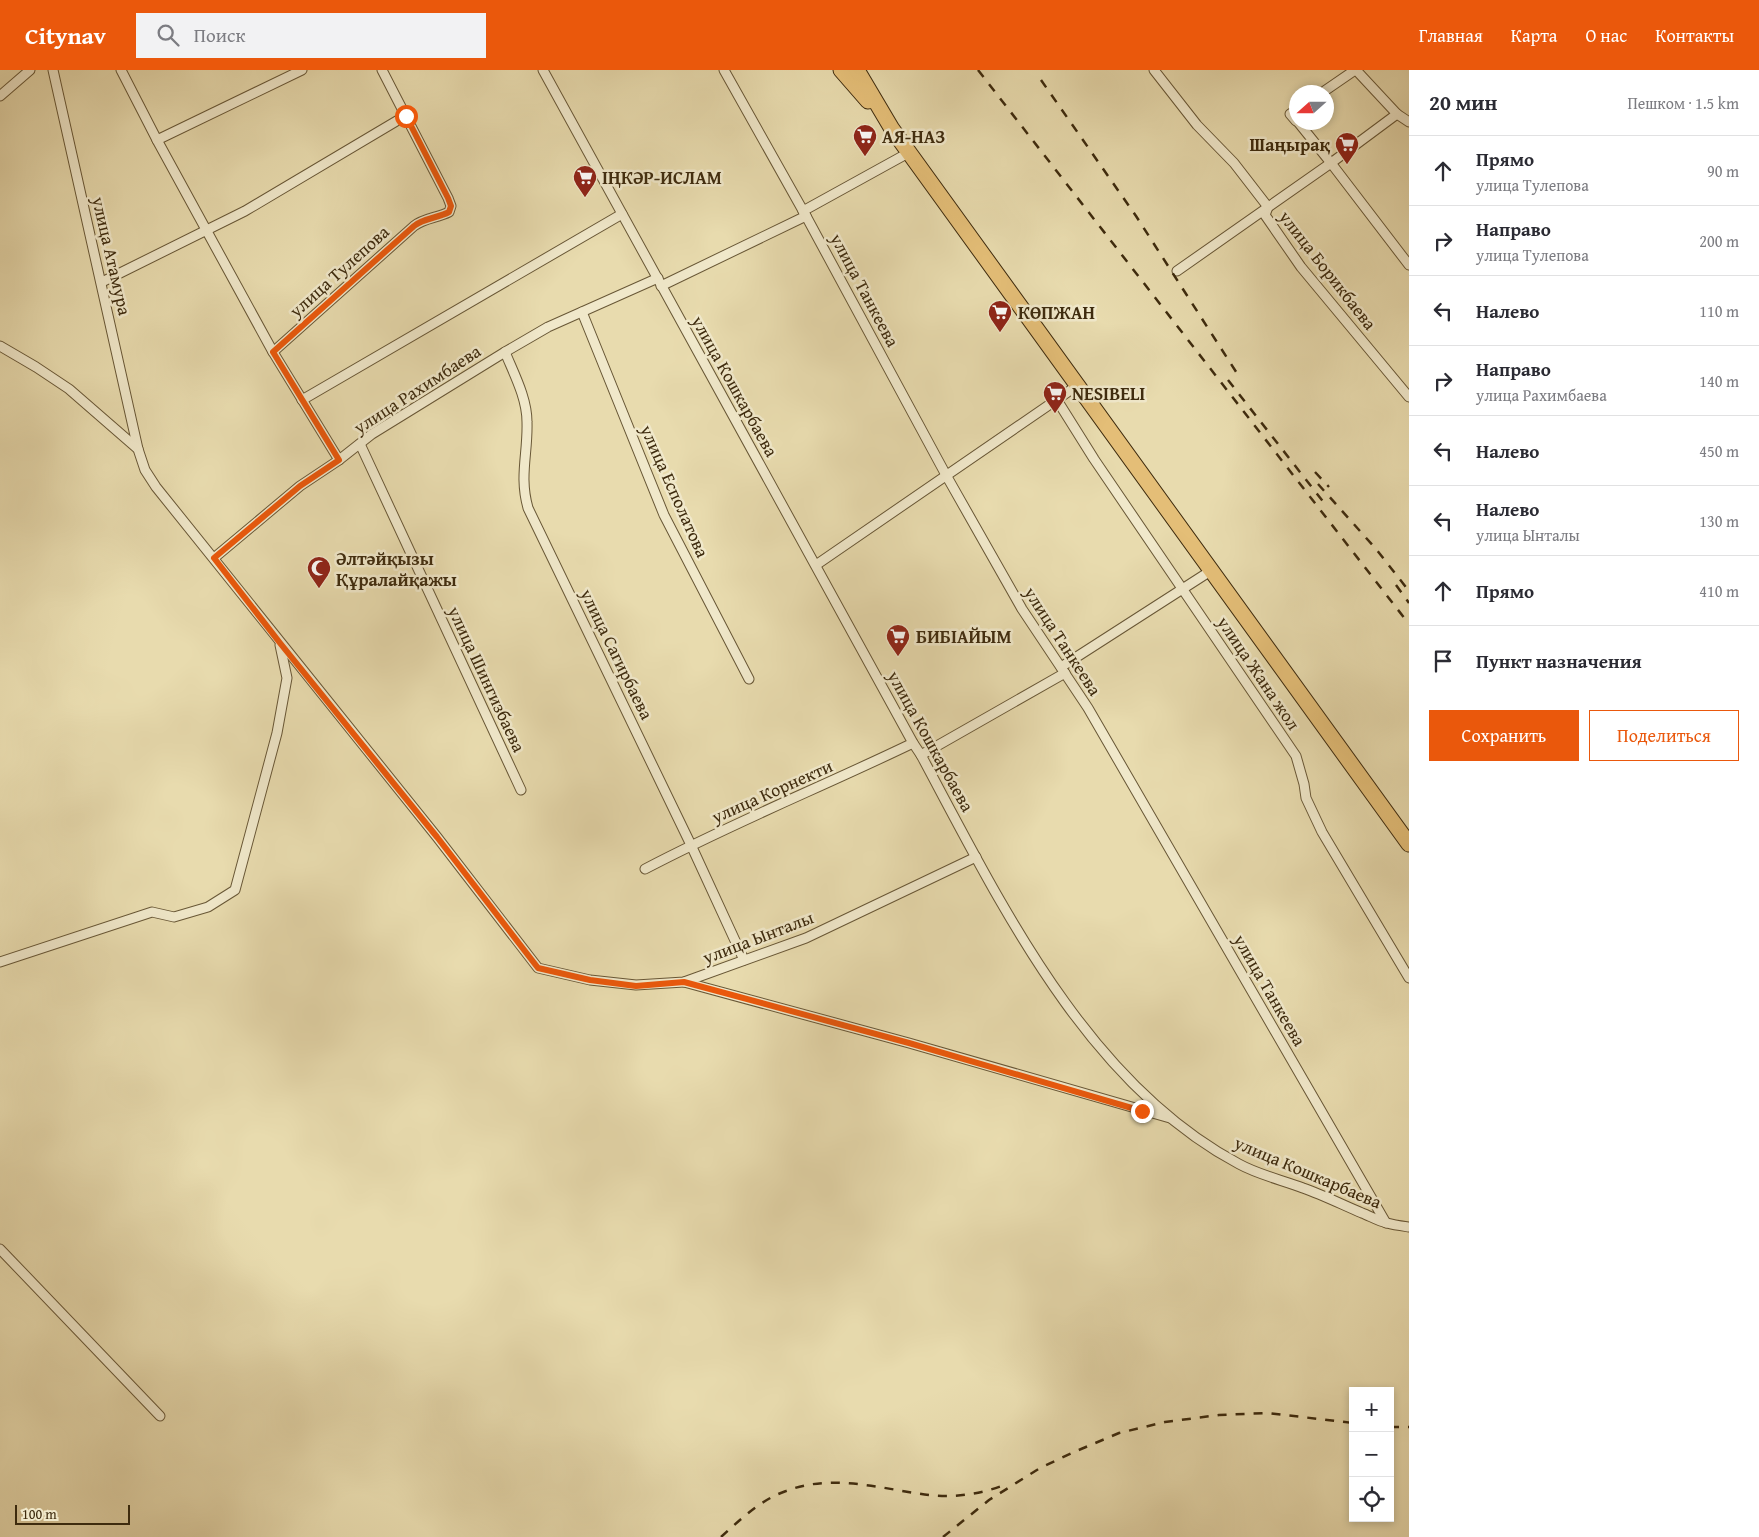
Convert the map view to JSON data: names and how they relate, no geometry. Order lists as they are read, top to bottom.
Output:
{
  "streets": {
    "street": [
      "улица Атамура",
      "улица Борикбаева",
      "улица Тулепова",
      "улица Танкеева",
      "улица Кошкарбаева",
      "улица Рахимбаева",
      "улица Есполатова",
      "улица Сагирбаева",
      "улица Жана жол",
      "улица Шингизбаева",
      "улица Корнекти",
      "улица Ынталы"
    ]
  },
  "crossings": [
    ["улица Атамура", "улица Рахимбаева"],
    ["улица Атамура", "улица Ынталы"],
    ["улица Танкеева", "улица Кошкарбаева"],
    ["улица Танкеева", "улица Рахимбаева"],
    ["улица Кошкарбаева", "улица Рахимбаева"],
    ["улица Кошкарбаева", "улица Корнекти"],
    ["улица Кошкарбаева", "улица Ынталы"],
    ["улица Рахимбаева", "улица Есполатова"],
    ["улица Рахимбаева", "улица Сагирбаева"],
    ["улица Рахимбаева", "улица Шингизбаева"],
    ["улица Сагирбаева", "улица Корнекти"],
    ["улица Сагирбаева", "улица Ынталы"]
  ],
  "places": {
    "supermarket": [
      "АЯ-НАЗ",
      "Шаңырақ",
      "ІҢКӘР-ИСЛАМ",
      "КӨПЖАН",
      "NESIBELI",
      "БИБІАЙЫМ"
    ],
    "mosque": ["Әлтәйқызы Құралайқажы"]
  },
  "scale_bar": "100 m",
  "north": "left",
  "page": {
    "header": "Citynav",
    "search": "Поиск",
    "nav": [
      "Главная",
      "Карта",
      "О нас",
      "Контакты"
    ],
    "heading": ["20 мин", "Пешком · 1.5 km"],
    "list": [
      ["Прямо", "улица Тулепова", "90 m"],
      ["Направо", "улица Тулепова", "200 m"],
      ["Налево", "110 m"],
      ["Направо", "улица Рахимбаева", "140 m"],
      ["Налево", "450 m"],
      ["Налево", "улица Ынталы", "130 m"],
      ["Прямо", "410 m"],
      "Пункт назначения"
    ],
    "buttons": ["Сохранить", "Поделиться"],
    "map_buttons": ["+", "−"],
    "scale": "100 m"
  }
}
